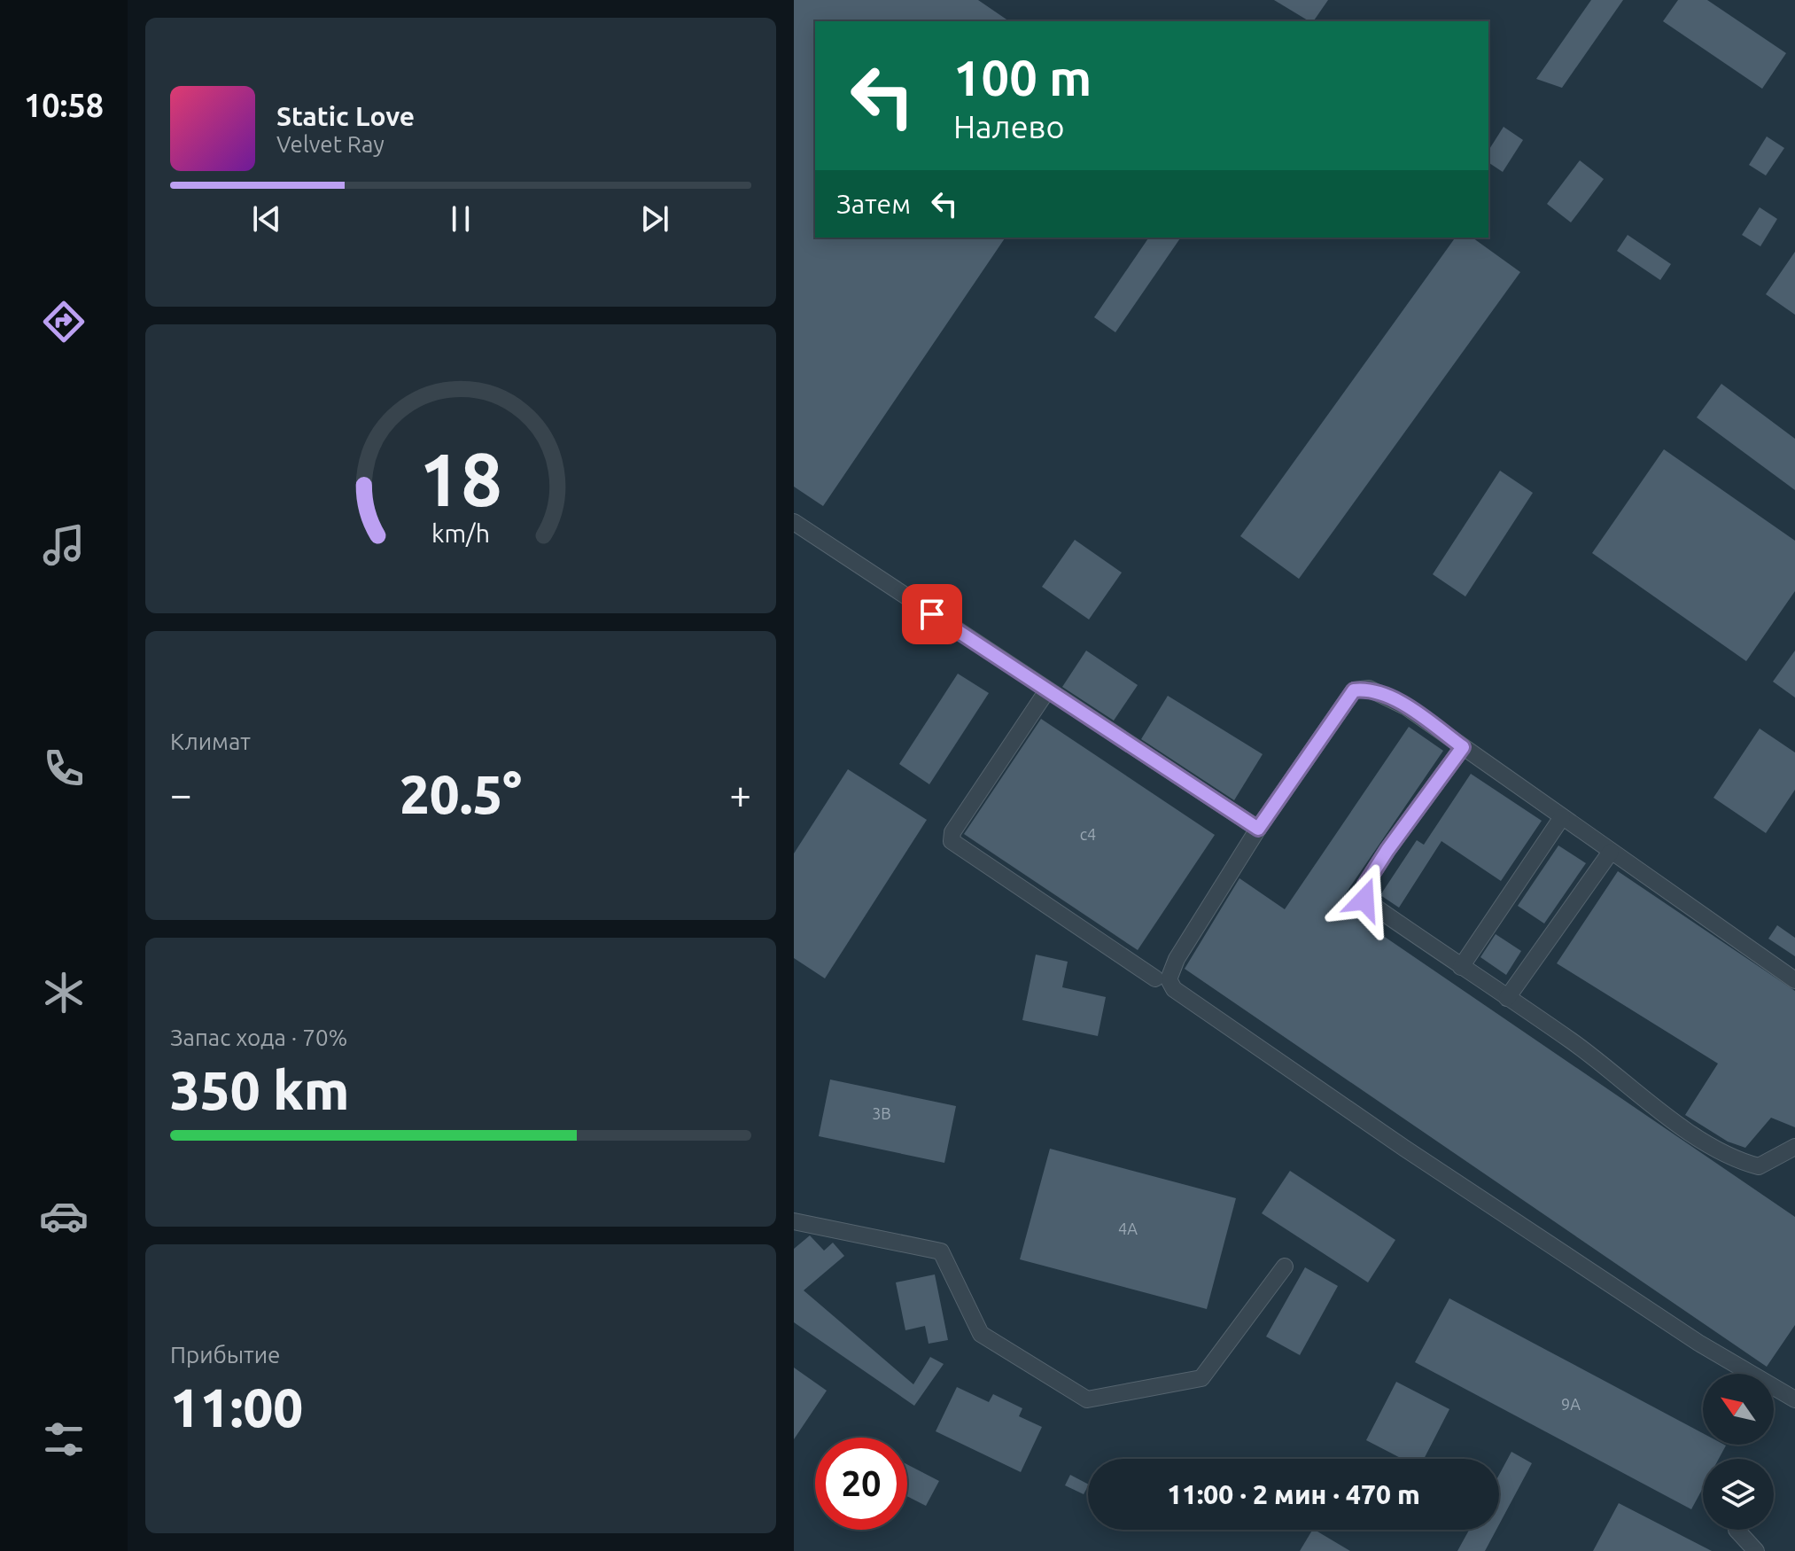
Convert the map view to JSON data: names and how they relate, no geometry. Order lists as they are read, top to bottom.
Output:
{
  "house_numbers": [
    "с4",
    "3В",
    "4А",
    "9А"
  ],
  "north": "top left",
  "page": {
    "tabs": "10:58",
    "turn": ["100 m", "Налево"],
    "song": ["Static Love", "Velvet Ray"],
    "then": "Затем",
    "tile": [
      "Климат",
      ["Запас хода · 70%", "350 km"],
      ["Прибытие", "11:00"]
    ],
    "heat": ["−", "20.5°", "+"],
    "limit": "20",
    "trip": "11:00 · 2 мин · 470 m",
    "gauge": ["18", "km/h"]
  }
}
